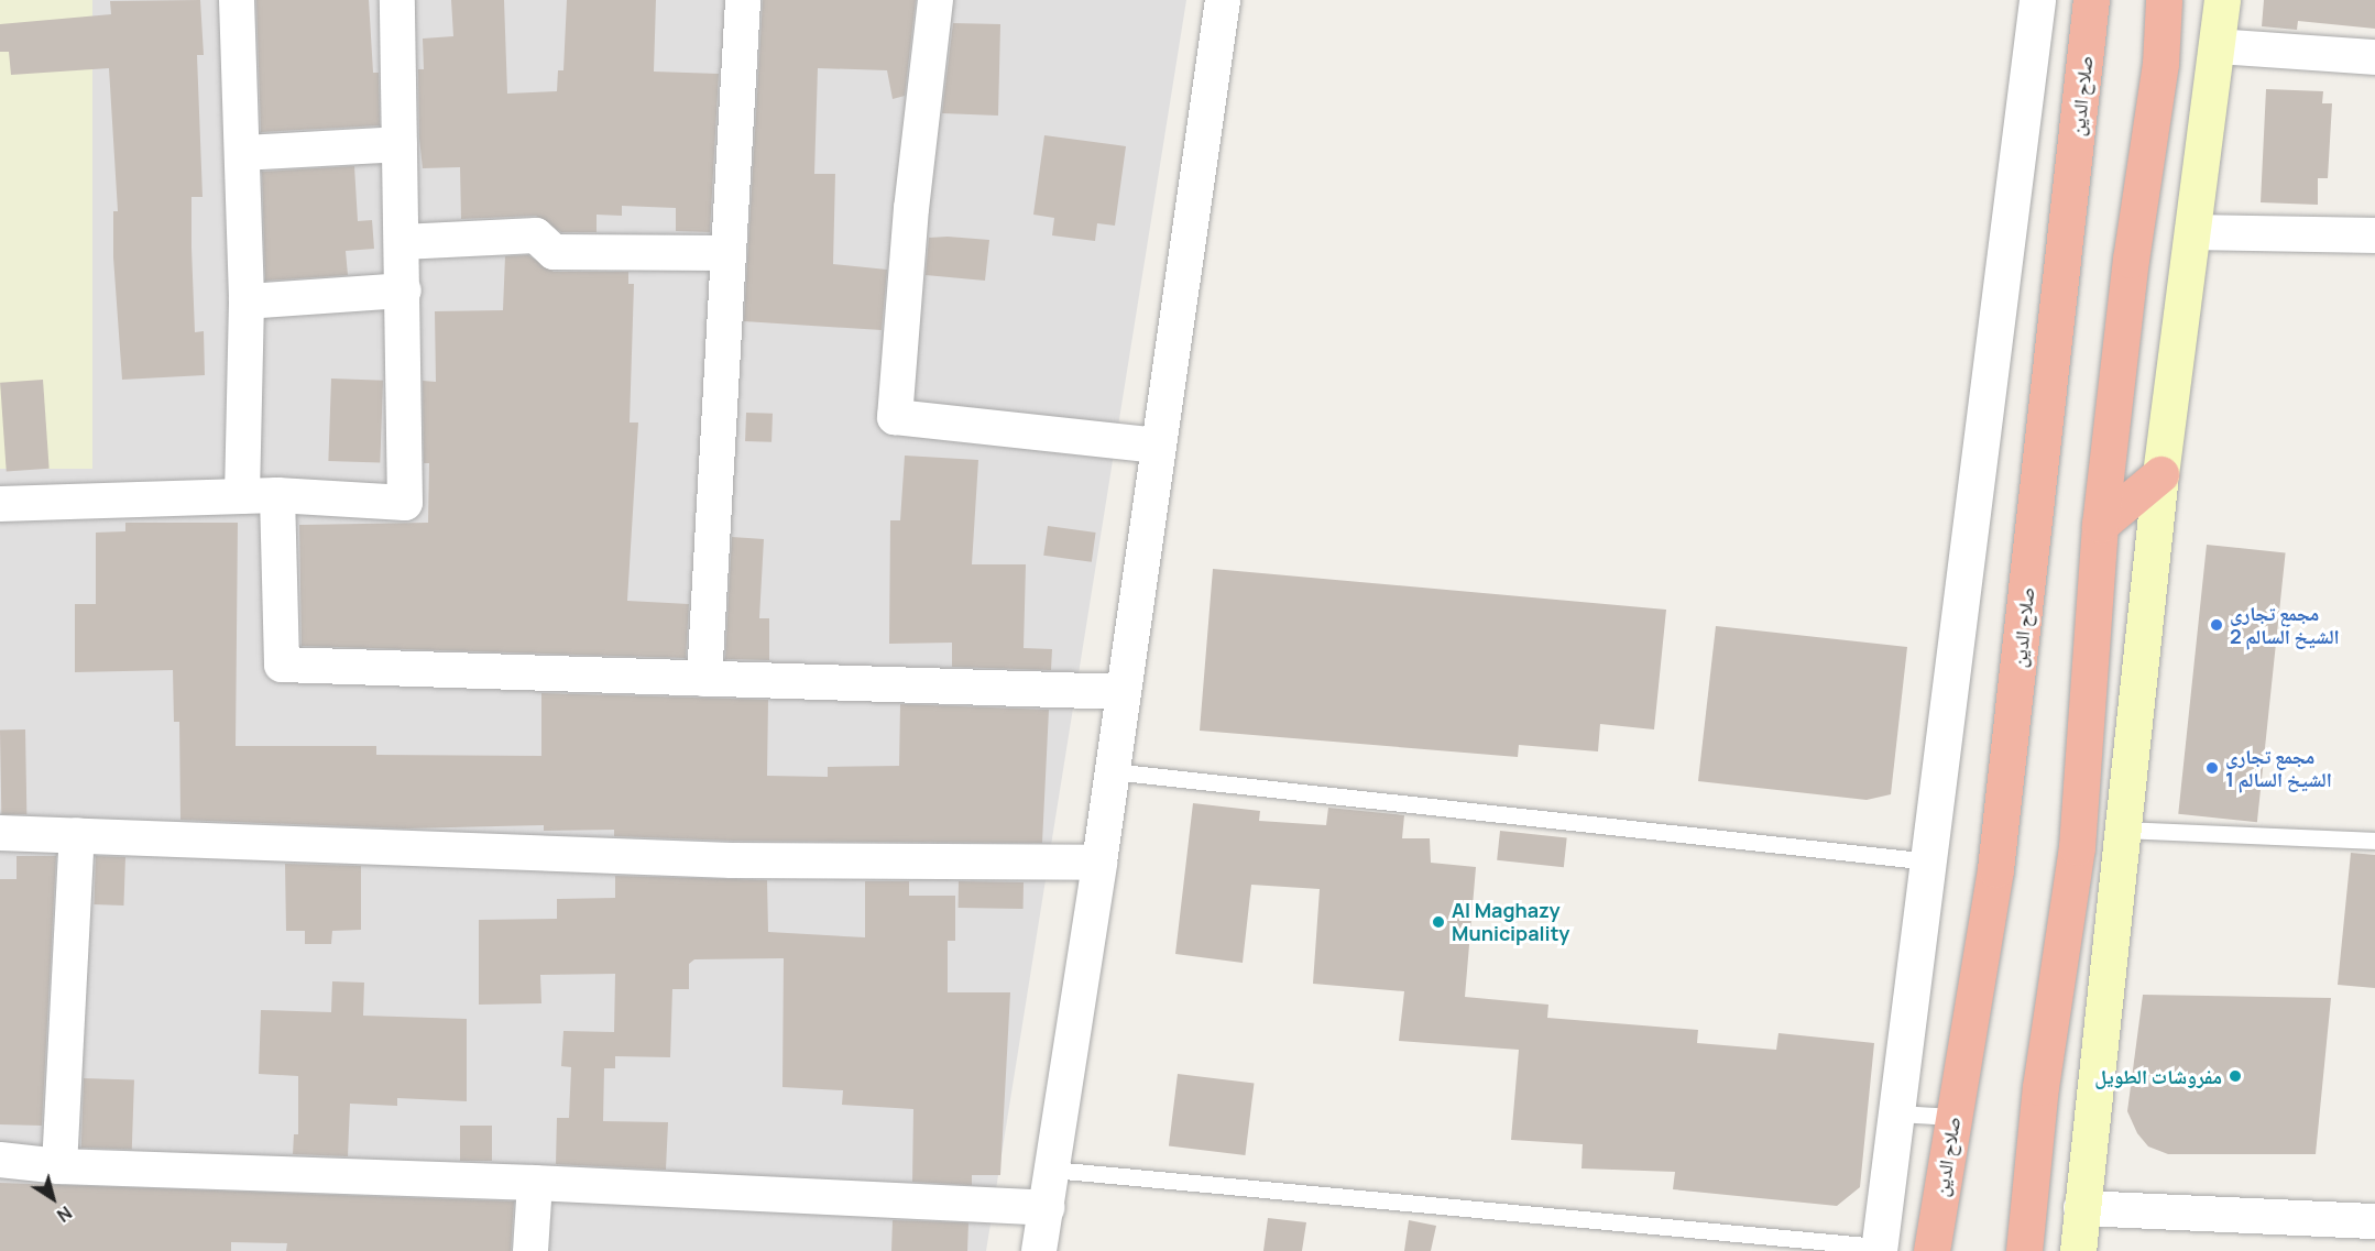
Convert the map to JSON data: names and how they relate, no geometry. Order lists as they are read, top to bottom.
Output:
{
  "streets": {
    "highway": ["صلاح الدين"]
  },
  "places": [
    "مجمع تجاري الشيخ السالم 2",
    "مجمع تجاري الشيخ السالم 1",
    "Al Maghazy Municipality",
    "مفروشات الطويل"
  ],
  "north": "bottom right"
}
